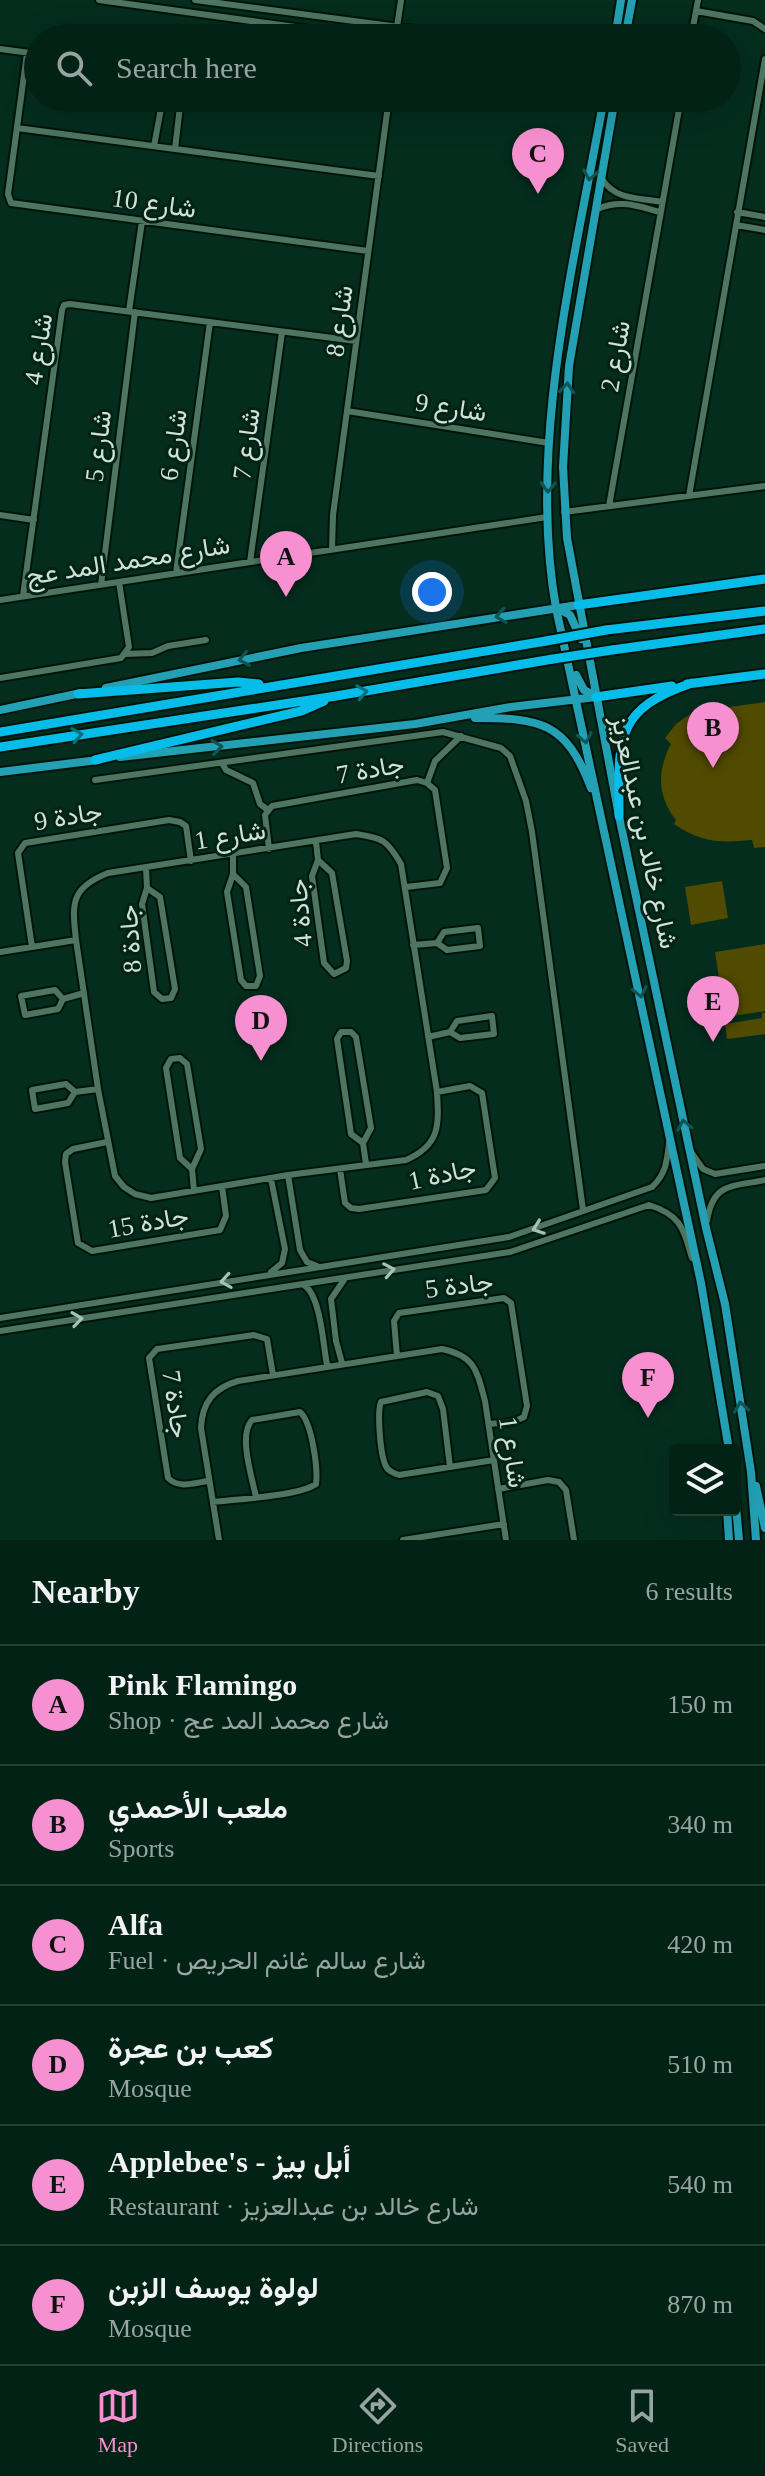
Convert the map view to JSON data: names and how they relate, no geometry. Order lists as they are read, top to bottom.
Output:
{
  "streets": {
    "main road": ["شارع خالد بن عبدالعزيز"],
    "street": [
      "شارع 10",
      "شارع 8",
      "شارع 4",
      "شارع 2",
      "شارع 9",
      "شارع 7",
      "شارع 6",
      "شارع 5",
      "شارع محمد المد عج",
      "جادة 7",
      "جادة 9",
      "شارع 1",
      "جادة 4",
      "جادة 8",
      "جادة 1",
      "جادة 15",
      "جادة 5"
    ]
  },
  "crossings": [
    ["شارع 10", "شارع 8"],
    ["شارع 10", "شارع 5"],
    ["شارع 8", "شارع 4"],
    ["شارع 8", "شارع 9"],
    ["شارع 8", "شارع محمد المد عج"],
    ["شارع 4", "شارع 7"],
    ["شارع 4", "شارع 6"],
    ["شارع 4", "شارع 5"],
    ["شارع 4", "شارع محمد المد عج"],
    ["شارع 9", "شارع خالد بن عبدالعزيز"],
    ["شارع 7", "شارع محمد المد عج"],
    ["شارع 6", "شارع محمد المد عج"],
    ["شارع 5", "شارع محمد المد عج"],
    ["شارع محمد المد عج", "شارع خالد بن عبدالعزيز"],
    ["جادة 7", "شارع 1"],
    ["جادة 9", "شارع 1"],
    ["شارع 1", "جادة 4"],
    ["شارع 1", "جادة 8"],
    ["شارع 1", "جادة 1"],
    ["شارع 1", "جادة 15"],
    ["شارع 1", "جادة 5"]
  ],
  "page": {
    "search": "Search here",
    "pins": [
      "C",
      "A",
      "B",
      "E",
      "D",
      "F"
    ],
    "heading": ["Nearby", "6 results"],
    "list": [
      {
        "mark": "A",
        "name": "Pink Flamingo",
        "note": "Shop · شارع محمد المد عج",
        "value": "150 m"
      },
      {
        "mark": "B",
        "name": "ملعب الأحمدي",
        "note": "Sports",
        "value": "340 m"
      },
      {
        "mark": "C",
        "name": "Alfa",
        "note": "Fuel · شارع سالم غانم الحريص",
        "value": "420 m"
      },
      {
        "mark": "D",
        "name": "كعب بن عجرة",
        "note": "Mosque",
        "value": "510 m"
      },
      {
        "mark": "E",
        "name": "Applebee's - أبل بيز",
        "note": "Restaurant · شارع خالد بن عبدالعزيز",
        "value": "540 m"
      },
      {
        "mark": "F",
        "name": "لولوة يوسف الزبن",
        "note": "Mosque",
        "value": "870 m"
      }
    ],
    "nav": ["Map", "Directions", "Saved"]
  }
}
